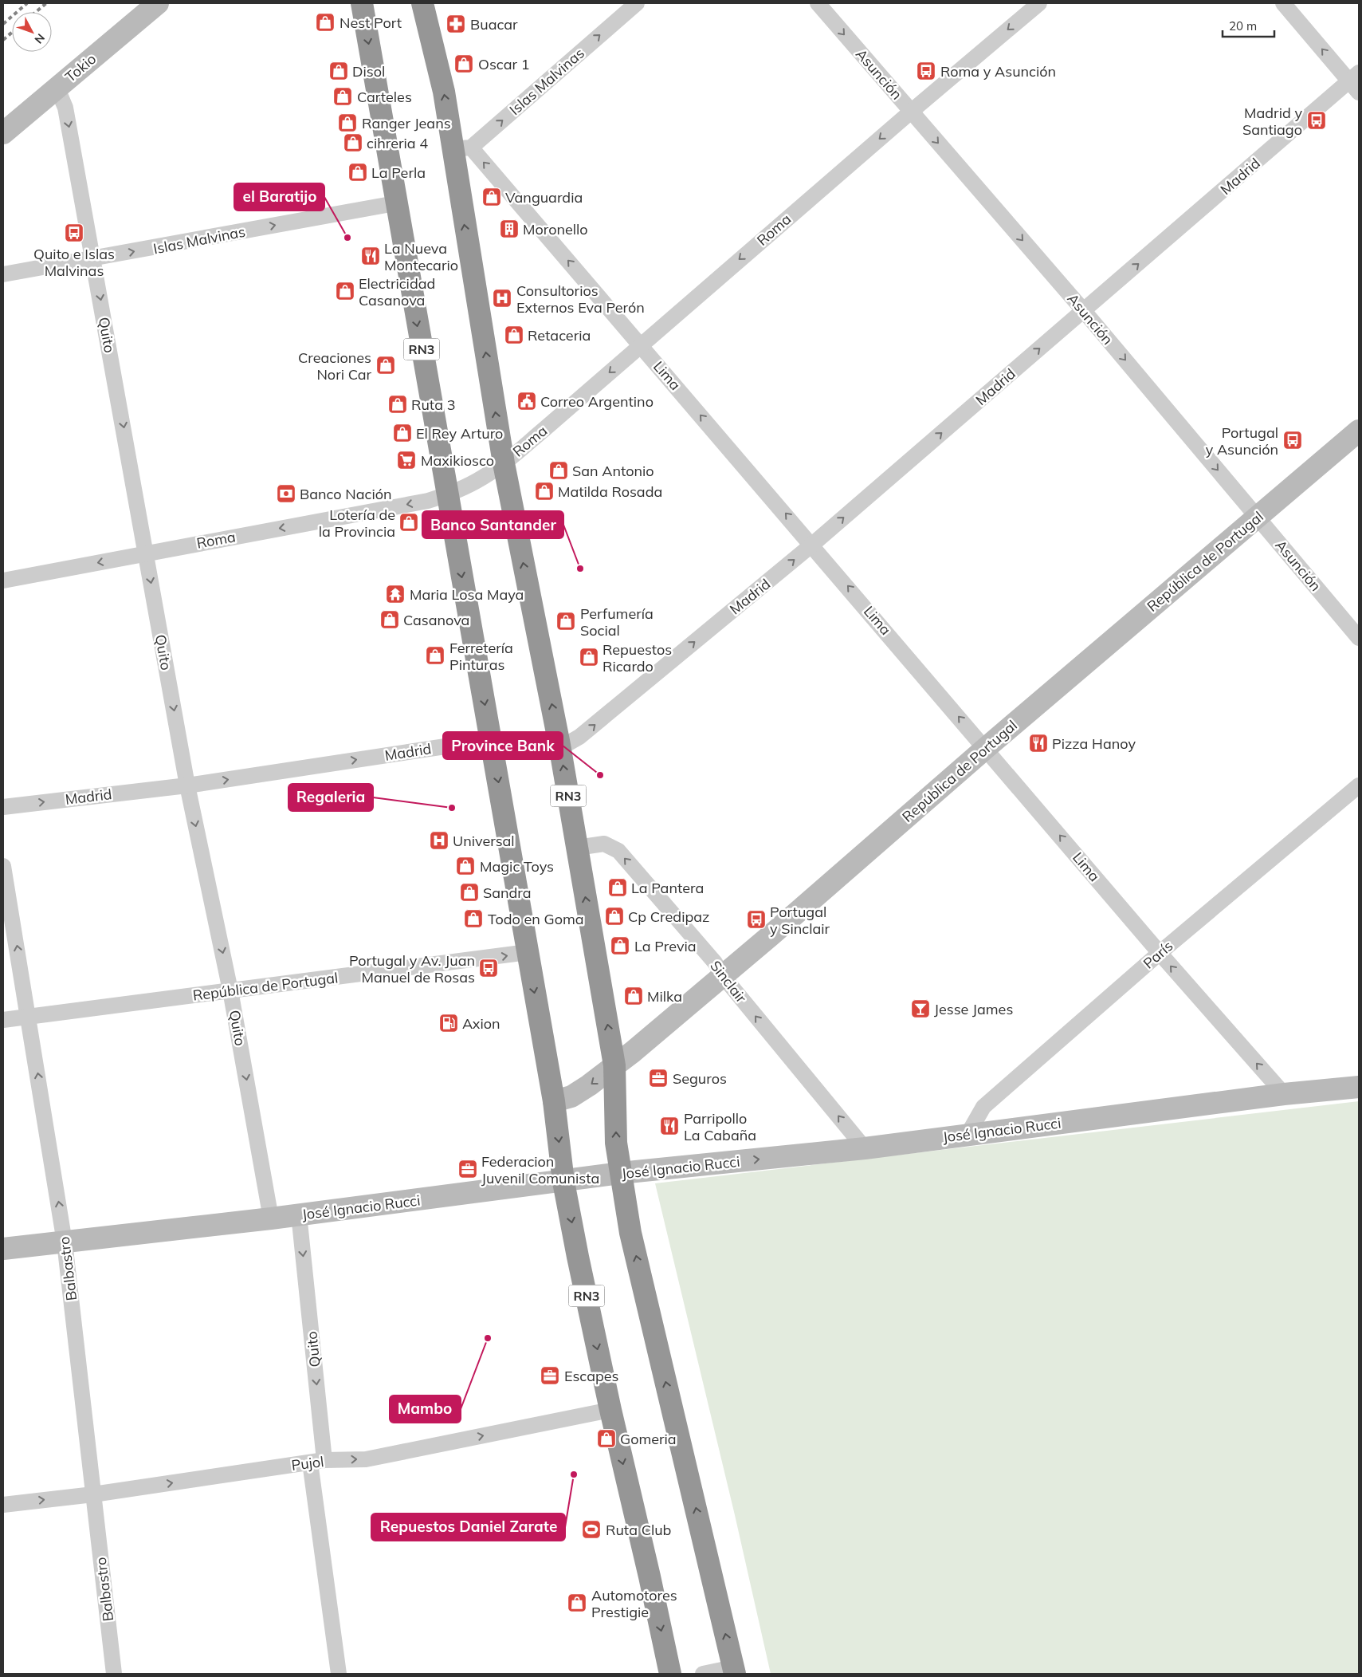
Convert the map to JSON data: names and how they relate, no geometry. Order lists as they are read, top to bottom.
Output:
{
  "streets": {
    "highway": ["RN3"],
    "street": [
      "Tokio",
      "Asunción",
      "Islas Malvinas",
      "Madrid",
      "Roma",
      "Quito",
      "Lima",
      "República de Portugal",
      "París",
      "Sinclair",
      "José Ignacio Rucci",
      "Balbastro",
      "Pujol"
    ]
  },
  "crossings": [
    ["Tokio", "Quito"],
    ["Asunción", "Madrid"],
    ["Asunción", "Roma"],
    ["Asunción", "República de Portugal"],
    ["Islas Malvinas", "Quito"],
    ["Islas Malvinas", "RN3"],
    ["Islas Malvinas", "Lima"],
    ["Madrid", "Quito"],
    ["Madrid", "RN3"],
    ["Madrid", "Lima"],
    ["Roma", "Quito"],
    ["Roma", "RN3"],
    ["Roma", "Lima"],
    ["Quito", "República de Portugal"],
    ["Quito", "José Ignacio Rucci"],
    ["Quito", "Pujol"],
    ["RN3", "Lima"],
    ["RN3", "República de Portugal"],
    ["RN3", "Sinclair"],
    ["RN3", "José Ignacio Rucci"],
    ["RN3", "Pujol"],
    ["Lima", "República de Portugal"],
    ["Lima", "París"],
    ["Lima", "José Ignacio Rucci"],
    ["República de Portugal", "Sinclair"],
    ["República de Portugal", "Balbastro"],
    ["París", "José Ignacio Rucci"],
    ["Sinclair", "José Ignacio Rucci"],
    ["José Ignacio Rucci", "Balbastro"],
    ["Balbastro", "Pujol"]
  ],
  "one_way": [
    "Asunción",
    "Islas Malvinas",
    "Madrid",
    "Roma",
    "Quito",
    "Lima",
    "Sinclair",
    "Balbastro",
    "Pujol"
  ],
  "places": {
    "shop": [
      "Nest Port",
      "Oscar 1",
      "Disol",
      "Carteles",
      "Ranger Jeans",
      "cihreria 4",
      "La Perla",
      "Vanguardia",
      "Electricidad Casanova",
      "Retaceria",
      "Creaciones Nori Car",
      "Ruta 3",
      "El Rey Arturo",
      "San Antonio",
      "Matilda Rosada",
      "Lotería de la Provincia",
      "Casanova",
      "Perfumería Social",
      "Ferretería Pinturas",
      "Repuestos Ricardo",
      "Magic Toys",
      "La Pantera",
      "Sandra",
      "Cp Credipaz",
      "Todo en Goma",
      "La Previa",
      "Milka",
      "Gomeria",
      "Automotores Prestigie"
    ],
    "pharmacy": ["Buacar"],
    "bus stop": [
      "Roma y Asunción",
      "Madrid y Santiago",
      "Quito e Islas Malvinas",
      "Portugal y Asunción",
      "Portugal y Sinclair",
      "Portugal y Av. Juan Manuel de Rosas"
    ],
    "building": ["Moronello"],
    "other": [
      "el Baratijo",
      "Banco Santander",
      "Province Bank",
      "Regaleria",
      "Mambo",
      "Repuestos Daniel Zarate"
    ],
    "restaurant": ["La Nueva Montecario", "Pizza Hanoy", "Parripollo La Cabaña"],
    "hospital": ["Consultorios Externos Eva Perón", "Universal"],
    "public building": ["Correo Argentino"],
    "supermarket": ["Maxikiosco"],
    "bank": ["Banco Nación"],
    "temple": ["Maria Losa Maya"],
    "bar": ["Jesse James"],
    "fuel station": ["Axion"],
    "office": ["Seguros", "Federacion Juvenil Comunista", "Escapes"],
    "sports": ["Ruta Club"]
  },
  "scale_bar": "20 m",
  "north": "bottom right"
}
